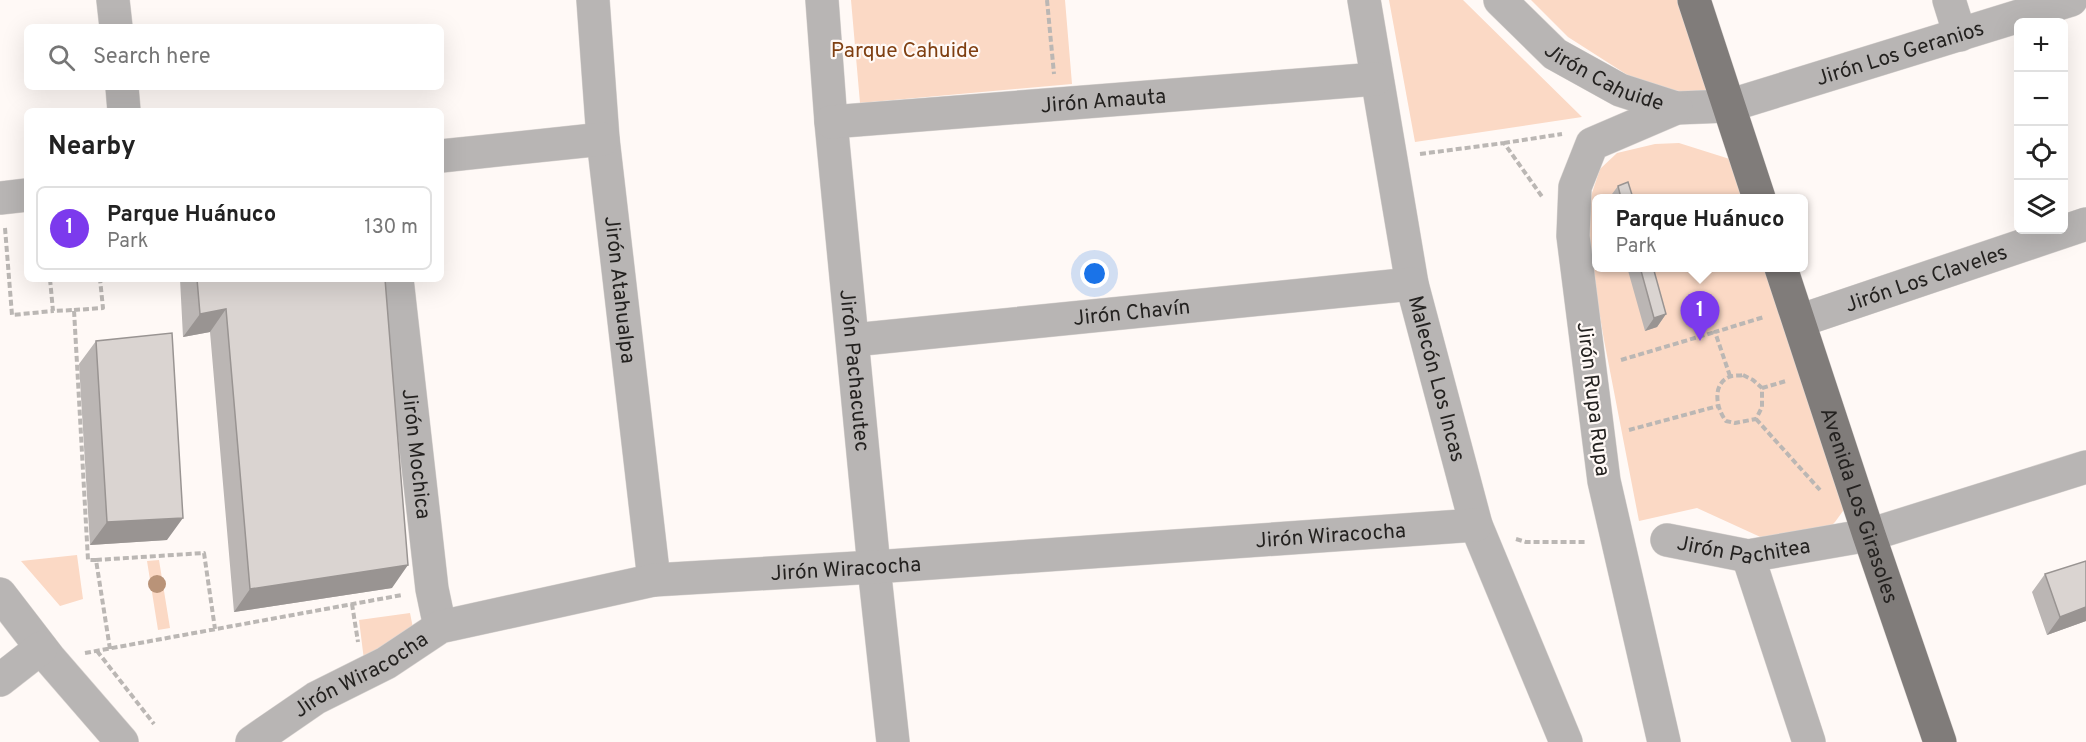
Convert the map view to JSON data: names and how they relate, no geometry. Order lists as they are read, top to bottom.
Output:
{
  "streets": {
    "main road": ["Avenida Los Girasoles"],
    "street": [
      "Jirón Los Geranios",
      "Jirón Cahuide",
      "Jirón Amauta",
      "Jirón Los Claveles",
      "Jirón Atahualpa",
      "Jirón Chavín",
      "Jirón Pachacutec",
      "Malecón Los Incas",
      "Jirón Rupa Rupa",
      "Jirón Mochica",
      "Jirón Wiracocha",
      "Jirón Pachitea"
    ]
  },
  "crossings": [
    ["Jirón Los Geranios", "Jirón Cahuide"],
    ["Jirón Amauta", "Jirón Pachacutec"],
    ["Jirón Amauta", "Malecón Los Incas"],
    ["Jirón Los Claveles", "Avenida Los Girasoles"],
    ["Jirón Atahualpa", "Jirón Wiracocha"],
    ["Jirón Chavín", "Jirón Pachacutec"],
    ["Jirón Chavín", "Malecón Los Incas"],
    ["Jirón Pachacutec", "Jirón Wiracocha"],
    ["Malecón Los Incas", "Jirón Wiracocha"],
    ["Jirón Mochica", "Jirón Wiracocha"],
    ["Avenida Los Girasoles", "Jirón Pachitea"]
  ],
  "parks": ["Parque Cahuide"],
  "page": {
    "map_buttons": ["+", "−"],
    "search": "Search here",
    "heading": "Nearby",
    "list": [
      {
        "mark": "1",
        "name": "Parque Huánuco",
        "note": "Park",
        "value": "130 m"
      }
    ],
    "popup": ["Parque Huánuco", "Park"],
    "pins": "1"
  }
}
